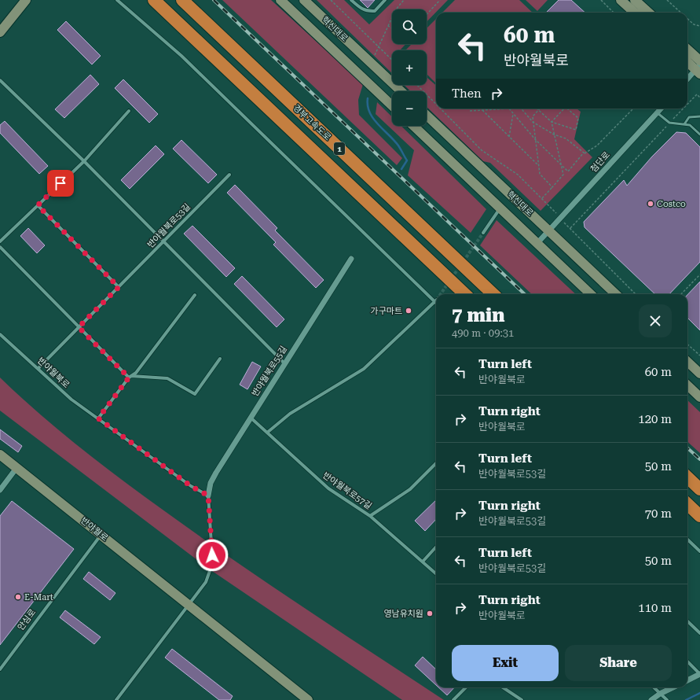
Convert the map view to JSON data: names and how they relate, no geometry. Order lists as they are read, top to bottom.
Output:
{
  "streets": {
    "highway": ["경부고속도로", "1"],
    "main road": ["혁신대로", "반야월로"],
    "street": [
      "첨단로",
      "반야월북로53길",
      "반야월북로55길",
      "반야월북로",
      "반야월북로57길",
      "안심로"
    ]
  },
  "crossings": [
    ["혁신대로", "첨단로"],
    ["반야월북로53길", "반야월북로"],
    ["반야월북로55길", "반야월북로"],
    ["반야월북로55길", "반야월북로57길"],
    ["반야월로", "안심로"]
  ],
  "places": [
    "Costco",
    "가구마트",
    "E-Mart",
    "영남유치원"
  ],
  "page": {
    "map_buttons": ["+", "−"],
    "turn": ["60 m", "반야월북로"],
    "then": "Then",
    "heading": ["7 min", "490 m · 09:31"],
    "list": [
      {
        "name": "Turn left",
        "note": "반야월북로",
        "value": "60 m"
      },
      {
        "name": "Turn right",
        "note": "반야월북로",
        "value": "120 m"
      },
      {
        "name": "Turn left",
        "note": "반야월북로53길",
        "value": "50 m"
      },
      {
        "name": "Turn right",
        "note": "반야월북로53길",
        "value": "70 m"
      },
      {
        "name": "Turn left",
        "note": "반야월북로53길",
        "value": "50 m"
      },
      {
        "name": "Turn right",
        "note": "반야월북로",
        "value": "110 m"
      }
    ],
    "buttons": ["Exit", "Share"]
  }
}
